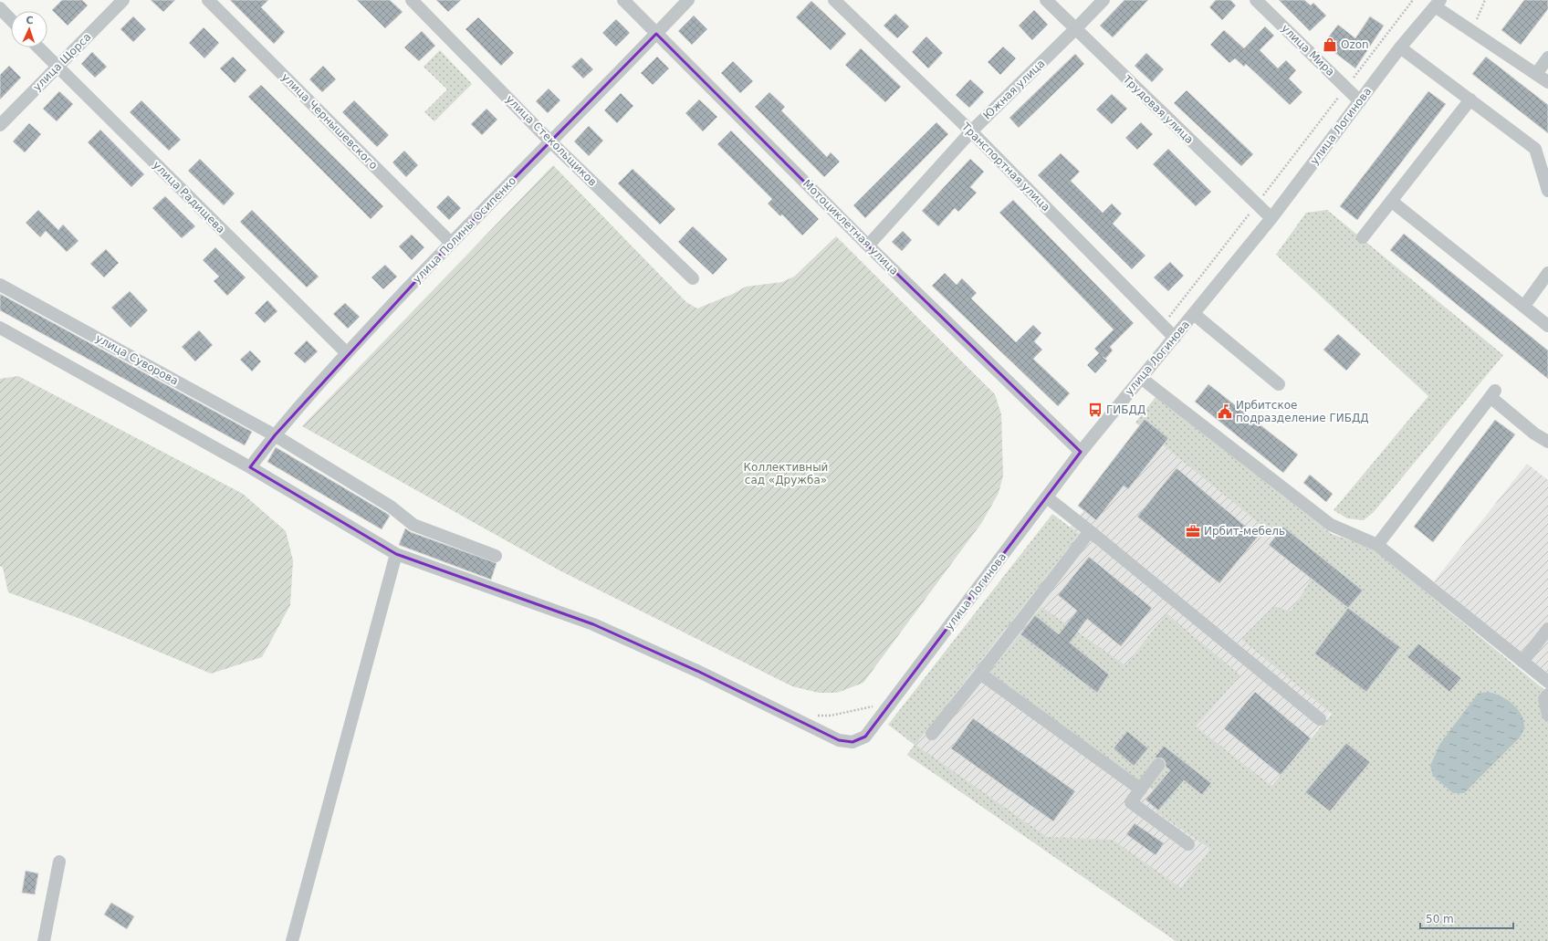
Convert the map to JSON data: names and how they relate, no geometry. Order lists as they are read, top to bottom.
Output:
{
  "streets": {
    "street": [
      "улица Мира",
      "улица Щорса",
      "Южная улица",
      "Трудовая улица",
      "улица Чернышевского",
      "улица Логинова",
      "улица Стекольщиков",
      "Транспортная улица",
      "улица Радищева",
      "Мотоциклетная улица",
      "улица Полины Осипенко",
      "улица Суворова"
    ]
  },
  "crossings": [
    ["улица Мира", "улица Логинова"],
    ["улица Щорса", "улица Радищева"],
    ["Южная улица", "Трудовая улица"],
    ["Южная улица", "Транспортная улица"],
    ["Южная улица", "Мотоциклетная улица"],
    ["Трудовая улица", "улица Логинова"],
    ["улица Чернышевского", "улица Полины Осипенко"],
    ["улица Логинова", "Транспортная улица"],
    ["улица Логинова", "Мотоциклетная улица"],
    ["улица Стекольщиков", "улица Полины Осипенко"],
    ["улица Радищева", "улица Полины Осипенко"],
    ["Мотоциклетная улица", "улица Полины Осипенко"],
    ["улица Полины Осипенко", "улица Суворова"]
  ],
  "parks": ["Коллективный сад «Дружба»"],
  "places": {
    "shop": ["Ozon"],
    "bus stop": ["ГИБДД"],
    "public building": ["Ирбитское подразделение ГИБДД"],
    "office": ["Ирбит-мебель"]
  },
  "scale_bar": "50 m",
  "north": "top"
}
